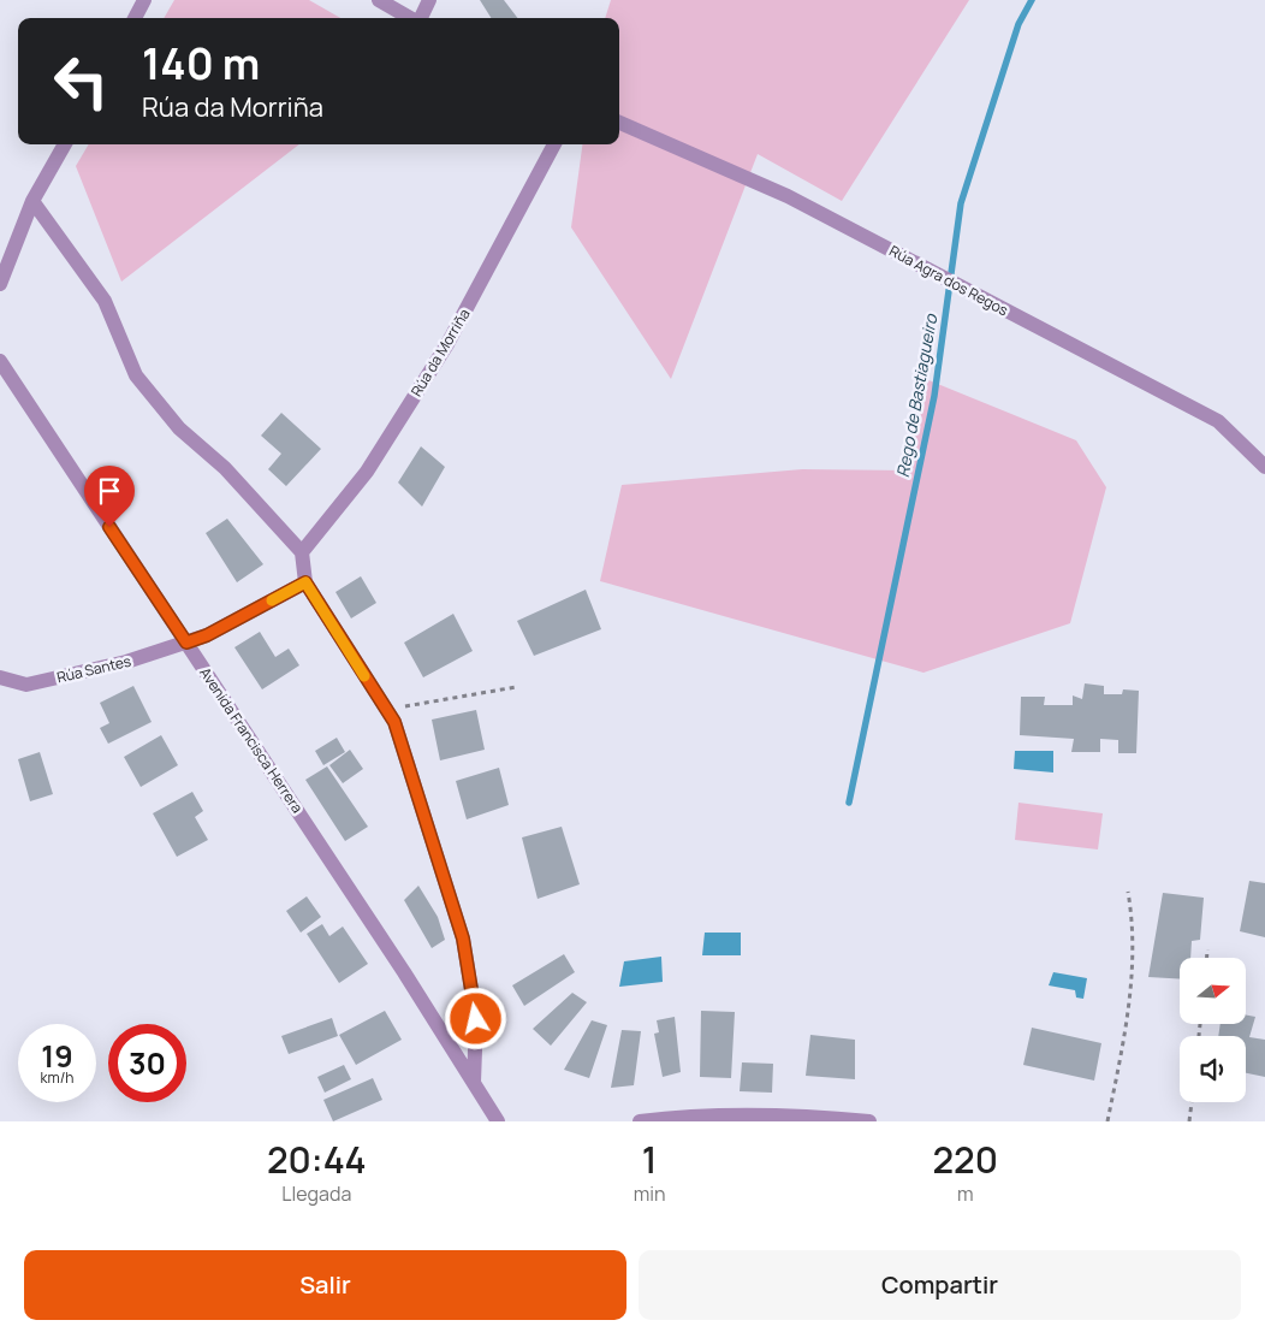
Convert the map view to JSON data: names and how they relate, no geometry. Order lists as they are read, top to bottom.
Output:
{
  "streets": {
    "street": [
      "Rúa Agra dos Regos",
      "Rúa da Morriña",
      "Rúa Santes",
      "Avenida Francisca Herrera"
    ]
  },
  "crossings": [
    ["Rúa Santes", "Avenida Francisca Herrera"]
  ],
  "water": ["Rego de Bastiagueiro"],
  "north": "right",
  "page": {
    "turn": ["140 m", "Rúa da Morriña"],
    "speed": "19 km/h",
    "limit": "30",
    "eta": [
      "20:44",
      "Llegada",
      "1",
      "min",
      "220",
      "m"
    ],
    "buttons": ["Salir", "Compartir"]
  }
}
